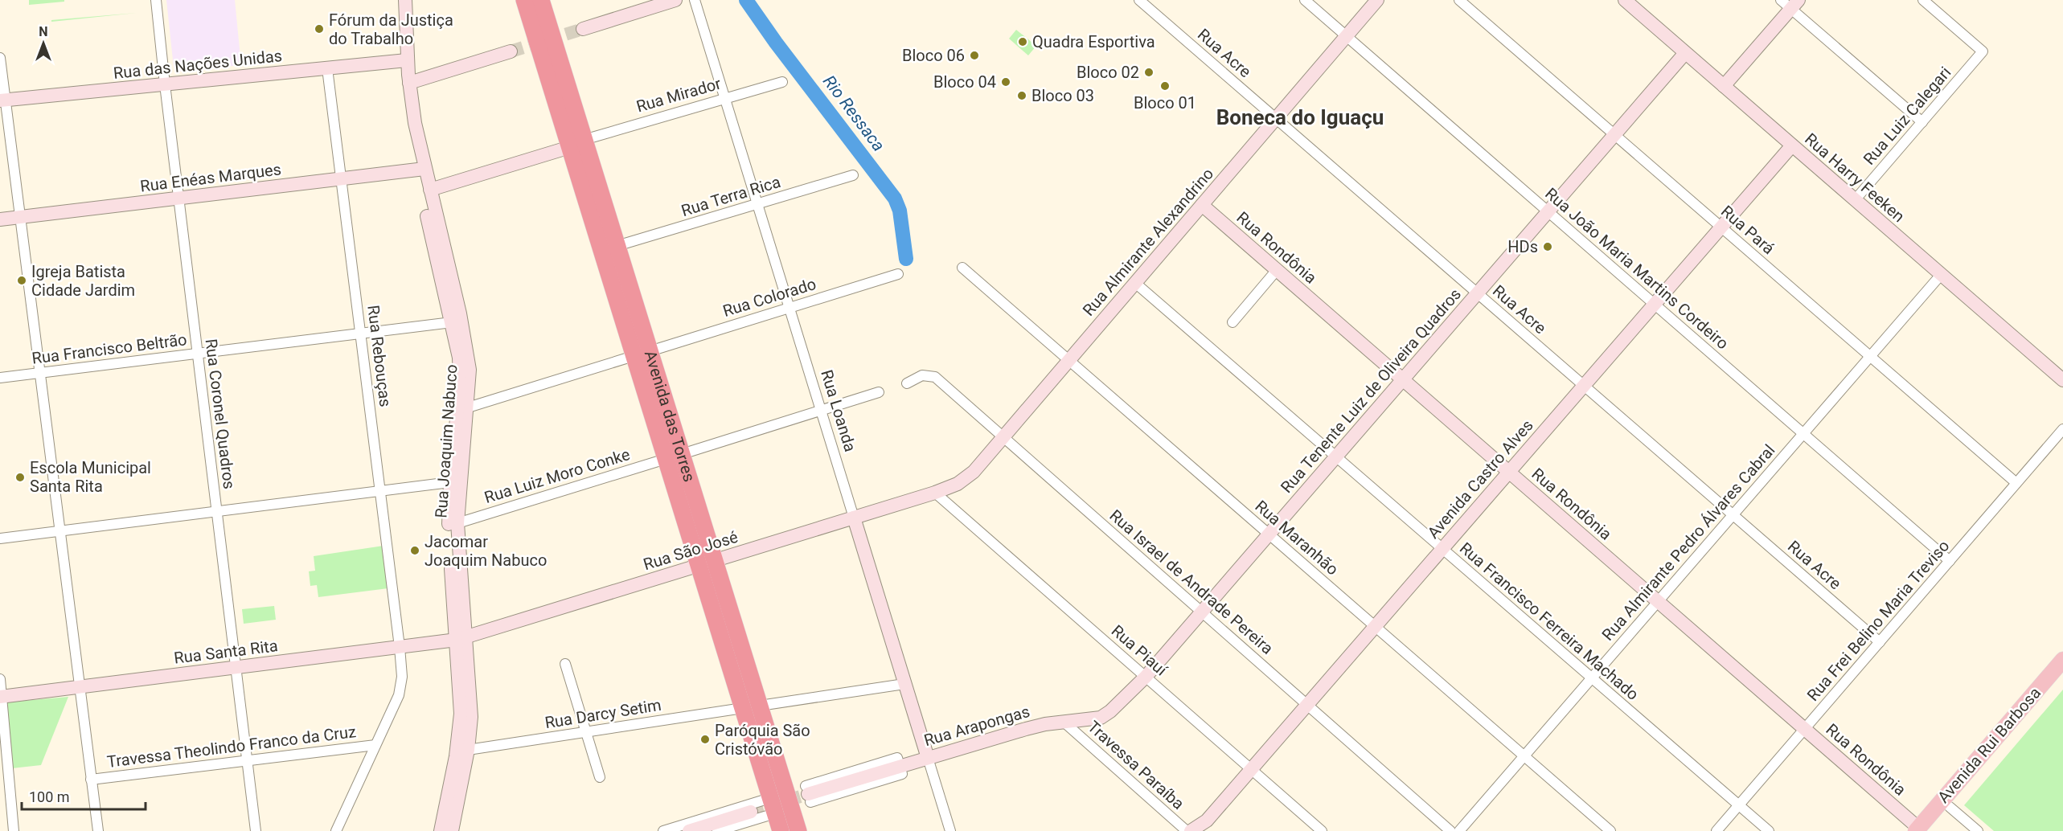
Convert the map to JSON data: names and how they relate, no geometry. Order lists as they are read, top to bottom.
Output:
{
  "streets": {
    "highway": ["Avenida das Torres"],
    "main road": [
      "Rua das Nações Unidas",
      "Rua Mirador",
      "Rua Enéas Marques",
      "Rua Harry Feeken",
      "Rua Almirante Alexandrino",
      "Rua Rondônia",
      "Rua Tenente Luiz de Oliveira Quadros",
      "Rua Loanda",
      "Rua Joaquim Nabuco",
      "Avenida Castro Alves",
      "Rua São José",
      "Rua Santa Rita",
      "Rua Arapongas",
      "Avenida Rui Barbosa"
    ],
    "street": [
      "Rua Acre",
      "Rua Luiz Calegari",
      "Rua Terra Rica",
      "Rua Pará",
      "Rua João Maria Martins Cordeiro",
      "Rua Colorado",
      "Rua Francisco Beltrão",
      "Rua Rebouças",
      "Rua Coronel Quadros",
      "Rua Luiz Moro Conke",
      "Rua Maranhão",
      "Rua Almirante Pedro Álvares Cabral",
      "Rua Israel de Andrade Pereira",
      "Rua Frei Belino Maria Treviso",
      "Rua Francisco Ferreira Machado",
      "Rua Piauí",
      "Rua Darcy Setim",
      "Travessa Theolindo Franco da Cruz",
      "Travessa Paraíba"
    ]
  },
  "crossings": [
    ["Rua Acre", "Rua Almirante Alexandrino"],
    ["Rua Acre", "Rua Tenente Luiz de Oliveira Quadros"],
    ["Rua Acre", "Avenida Castro Alves"],
    ["Rua Acre", "Rua Almirante Pedro Álvares Cabral"],
    ["Rua Acre", "Rua Frei Belino Maria Treviso"],
    ["Rua das Nações Unidas", "Rua Rebouças"],
    ["Rua das Nações Unidas", "Rua Coronel Quadros"],
    ["Rua das Nações Unidas", "Rua Joaquim Nabuco"],
    ["Rua Mirador", "Rua Loanda"],
    ["Rua Mirador", "Avenida das Torres"],
    ["Rua Mirador", "Rua Joaquim Nabuco"],
    ["Rua Luiz Calegari", "Rua Harry Feeken"],
    ["Rua Enéas Marques", "Rua Rebouças"],
    ["Rua Enéas Marques", "Rua Coronel Quadros"],
    ["Rua Enéas Marques", "Rua Joaquim Nabuco"],
    ["Rua Harry Feeken", "Rua Tenente Luiz de Oliveira Quadros"],
    ["Rua Harry Feeken", "Avenida Castro Alves"],
    ["Rua Harry Feeken", "Rua Almirante Pedro Álvares Cabral"],
    ["Rua Terra Rica", "Rua Loanda"],
    ["Rua Terra Rica", "Avenida das Torres"],
    ["Rua Pará", "Rua Tenente Luiz de Oliveira Quadros"],
    ["Rua Pará", "Avenida Castro Alves"],
    ["Rua Pará", "Rua Almirante Pedro Álvares Cabral"],
    ["Rua Pará", "Rua Frei Belino Maria Treviso"],
    ["Rua Almirante Alexandrino", "Rua Rondônia"],
    ["Rua Almirante Alexandrino", "Rua João Maria Martins Cordeiro"],
    ["Rua Almirante Alexandrino", "Rua Maranhão"],
    ["Rua Almirante Alexandrino", "Rua São José"],
    ["Rua Almirante Alexandrino", "Rua Israel de Andrade Pereira"],
    ["Rua Almirante Alexandrino", "Rua Francisco Ferreira Machado"],
    ["Rua Almirante Alexandrino", "Rua Piauí"],
    ["Rua Rondônia", "Rua Tenente Luiz de Oliveira Quadros"],
    ["Rua Rondônia", "Avenida Castro Alves"],
    ["Rua Rondônia", "Rua Almirante Pedro Álvares Cabral"],
    ["Rua Rondônia", "Rua Frei Belino Maria Treviso"],
    ["Rua Rondônia", "Avenida Rui Barbosa"],
    ["Rua João Maria Martins Cordeiro", "Rua Tenente Luiz de Oliveira Quadros"],
    ["Rua João Maria Martins Cordeiro", "Avenida Castro Alves"],
    ["Rua João Maria Martins Cordeiro", "Rua Almirante Pedro Álvares Cabral"],
    ["Rua João Maria Martins Cordeiro", "Rua Frei Belino Maria Treviso"],
    ["Rua Colorado", "Rua Loanda"],
    ["Rua Colorado", "Avenida das Torres"],
    ["Rua Colorado", "Rua Joaquim Nabuco"],
    ["Rua Francisco Beltrão", "Rua Rebouças"],
    ["Rua Francisco Beltrão", "Rua Coronel Quadros"],
    ["Rua Francisco Beltrão", "Rua Joaquim Nabuco"],
    ["Rua Rebouças", "Rua Santa Rita"],
    ["Rua Rebouças", "Travessa Theolindo Franco da Cruz"],
    ["Rua Tenente Luiz de Oliveira Quadros", "Rua Maranhão"],
    ["Rua Tenente Luiz de Oliveira Quadros", "Rua Israel de Andrade Pereira"],
    ["Rua Tenente Luiz de Oliveira Quadros", "Rua Francisco Ferreira Machado"],
    ["Rua Tenente Luiz de Oliveira Quadros", "Rua Piauí"],
    ["Rua Tenente Luiz de Oliveira Quadros", "Rua Arapongas"],
    ["Rua Tenente Luiz de Oliveira Quadros", "Travessa Paraíba"],
    ["Rua Loanda", "Rua Luiz Moro Conke"],
    ["Rua Loanda", "Rua São José"],
    ["Rua Loanda", "Rua Arapongas"],
    ["Rua Coronel Quadros", "Rua Santa Rita"],
    ["Rua Coronel Quadros", "Travessa Theolindo Franco da Cruz"],
    ["Avenida das Torres", "Rua Luiz Moro Conke"],
    ["Avenida das Torres", "Rua São José"],
    ["Avenida das Torres", "Rua Darcy Setim"],
    ["Rua Joaquim Nabuco", "Rua Luiz Moro Conke"],
    ["Rua Joaquim Nabuco", "Rua São José"],
    ["Rua Joaquim Nabuco", "Rua Santa Rita"],
    ["Rua Joaquim Nabuco", "Rua Darcy Setim"],
    ["Avenida Castro Alves", "Rua Maranhão"],
    ["Avenida Castro Alves", "Rua Israel de Andrade Pereira"],
    ["Avenida Castro Alves", "Rua Francisco Ferreira Machado"],
    ["Avenida Castro Alves", "Rua Piauí"],
    ["Rua Maranhão", "Rua Almirante Pedro Álvares Cabral"],
    ["Rua Almirante Pedro Álvares Cabral", "Rua Francisco Ferreira Machado"],
    ["Rua São José", "Rua Piauí"],
    ["Rua São José", "Rua Santa Rita"],
    ["Rua Frei Belino Maria Treviso", "Rua Francisco Ferreira Machado"],
    ["Rua Arapongas", "Travessa Paraíba"]
  ],
  "districts": ["Boneca do Iguaçu"],
  "water": ["Rio Ressaca"],
  "places": [
    "Fórum da Justiça do Trabalho",
    "Quadra Esportiva",
    "Bloco 06",
    "Bloco 02",
    "Bloco 04",
    "Bloco 01",
    "Bloco 03",
    "HDs",
    "Igreja Batista Cidade Jardim",
    "Escola Municipal Santa Rita",
    "Jacomar Joaquim Nabuco",
    "Paróquia São Cristóvão"
  ],
  "scale_bar": "100 m",
  "north": "top"
}
